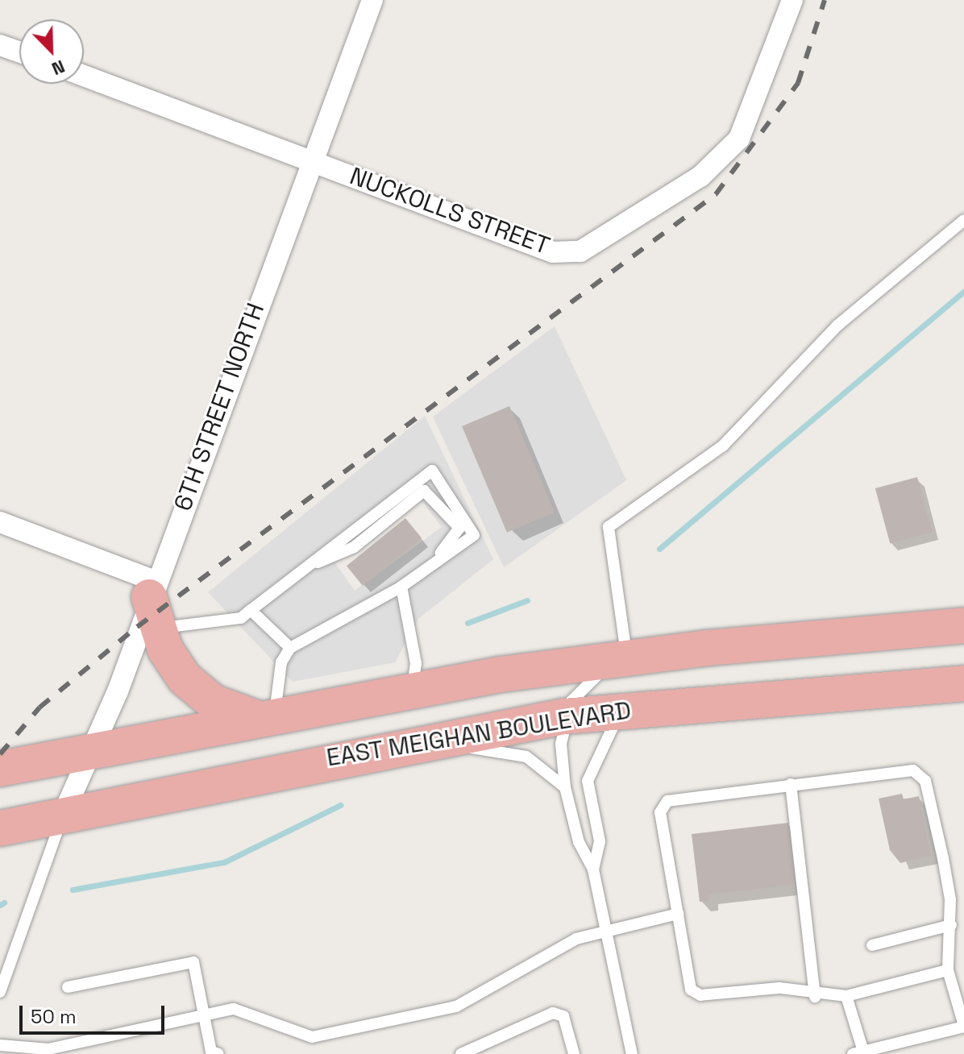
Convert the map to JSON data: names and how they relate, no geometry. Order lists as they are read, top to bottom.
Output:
{
  "streets": {
    "highway": ["EAST MEIGHAN BOULEVARD"],
    "street": ["NUCKOLLS STREET", "6TH STREET NORTH"]
  },
  "crossings": [
    ["NUCKOLLS STREET", "6TH STREET NORTH"],
    ["6TH STREET NORTH", "EAST MEIGHAN BOULEVARD"]
  ],
  "scale_bar": "50 m",
  "north": "bottom right"
}
